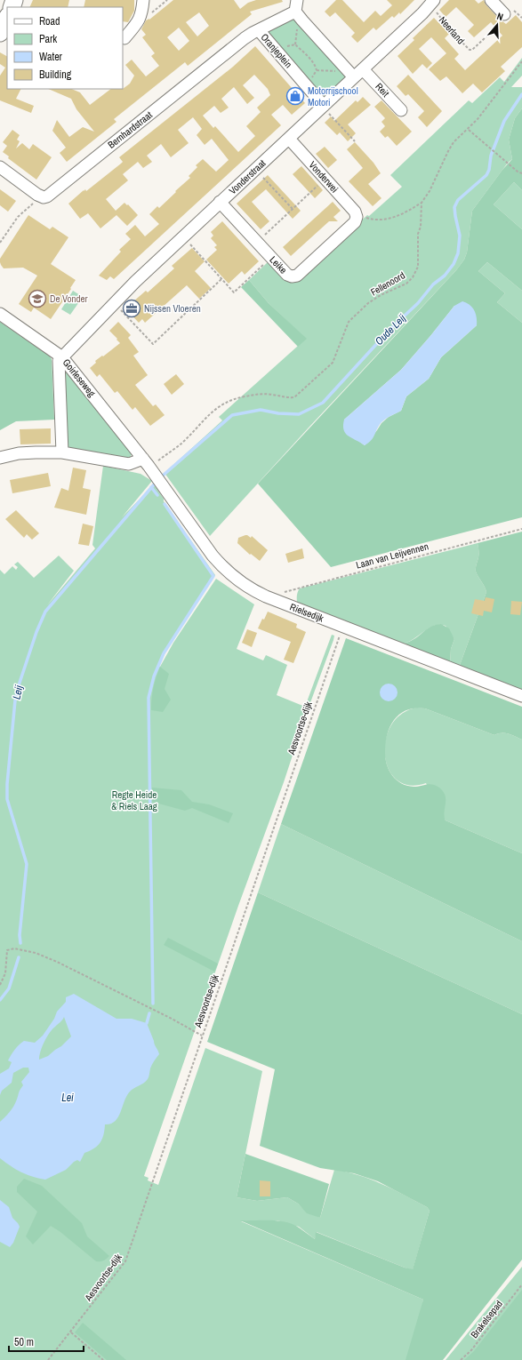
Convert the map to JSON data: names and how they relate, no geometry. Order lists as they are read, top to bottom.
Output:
{
  "streets": {
    "street": [
      "Oranjeplein",
      "Reit",
      "Bernhardstraat",
      "Vonderstraat",
      "Vonderwei",
      "Leike",
      "Goirleseweg",
      "Rielsedijk"
    ],
    "path": [
      "Neerland",
      "Fellenoord",
      "Laan van Leijvennen",
      "Aesvoortse-dijk",
      "Brakelsepad"
    ]
  },
  "crossings": [
    ["Neerland", "Vonderstraat"],
    ["Oranjeplein", "Bernhardstraat"],
    ["Oranjeplein", "Vonderstraat"],
    ["Reit", "Vonderstraat"],
    ["Vonderstraat", "Vonderwei"],
    ["Vonderstraat", "Leike"],
    ["Vonderstraat", "Goirleseweg"],
    ["Vonderwei", "Leike"],
    ["Fellenoord", "Goirleseweg"],
    ["Fellenoord", "Rielsedijk"],
    ["Goirleseweg", "Rielsedijk"],
    ["Laan van Leijvennen", "Rielsedijk"],
    ["Rielsedijk", "Aesvoortse-dijk"]
  ],
  "water": ["Oude Leij", "Leij", "Lei"],
  "parks": ["Regte Heide & Riels Laag"],
  "places": {
    "shop": ["Motorrijschool Motori"],
    "school or university": ["De Vonder"],
    "office": ["Nijssen Vloeren"]
  },
  "legend": [
    "Road",
    "Park",
    "Water",
    "Building"
  ],
  "scale_bar": "50 m",
  "north": "top"
}
